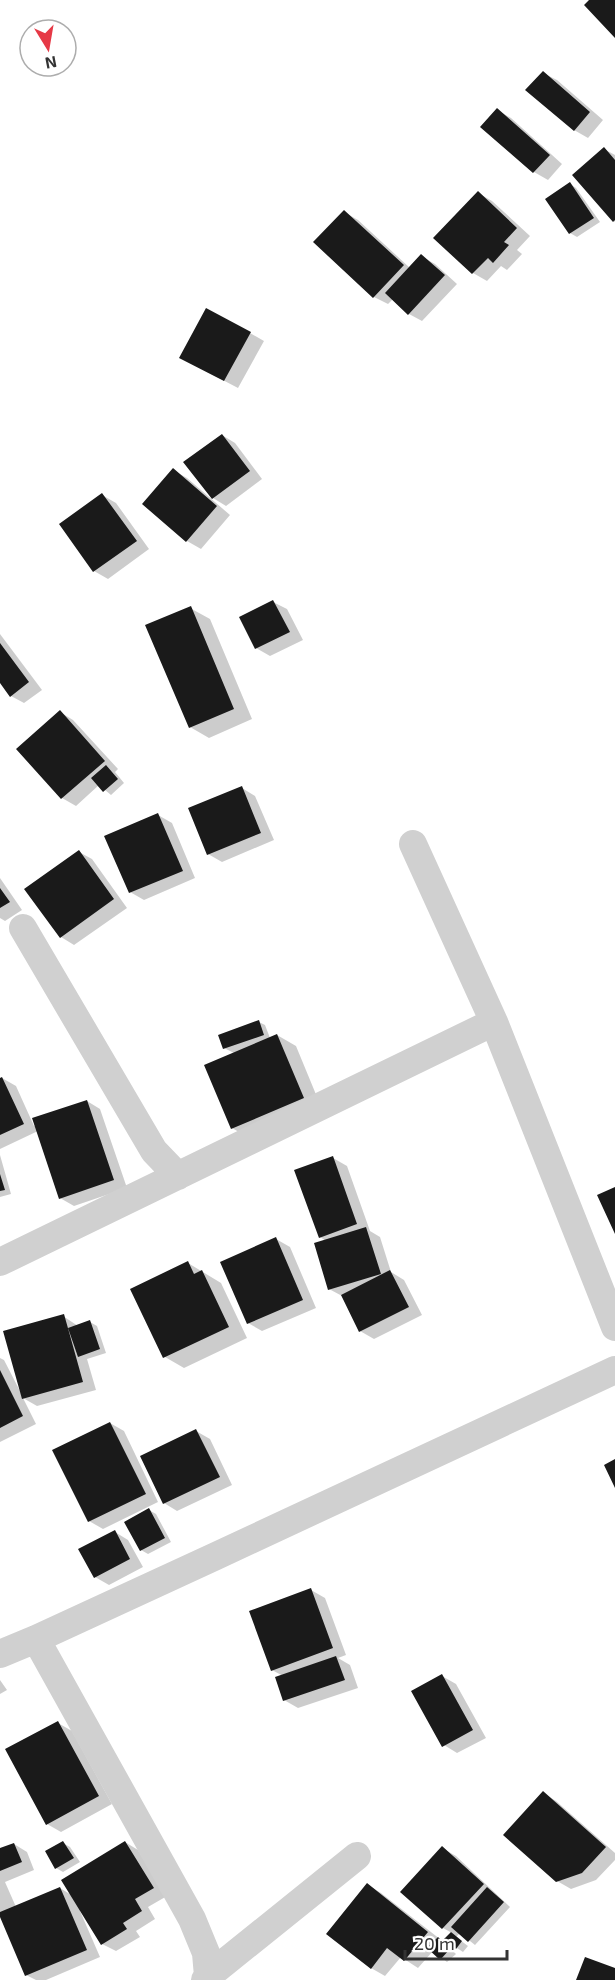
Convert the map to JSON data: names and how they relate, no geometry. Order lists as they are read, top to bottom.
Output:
{
  "scale_bar": "20 m",
  "north": "bottom"
}
